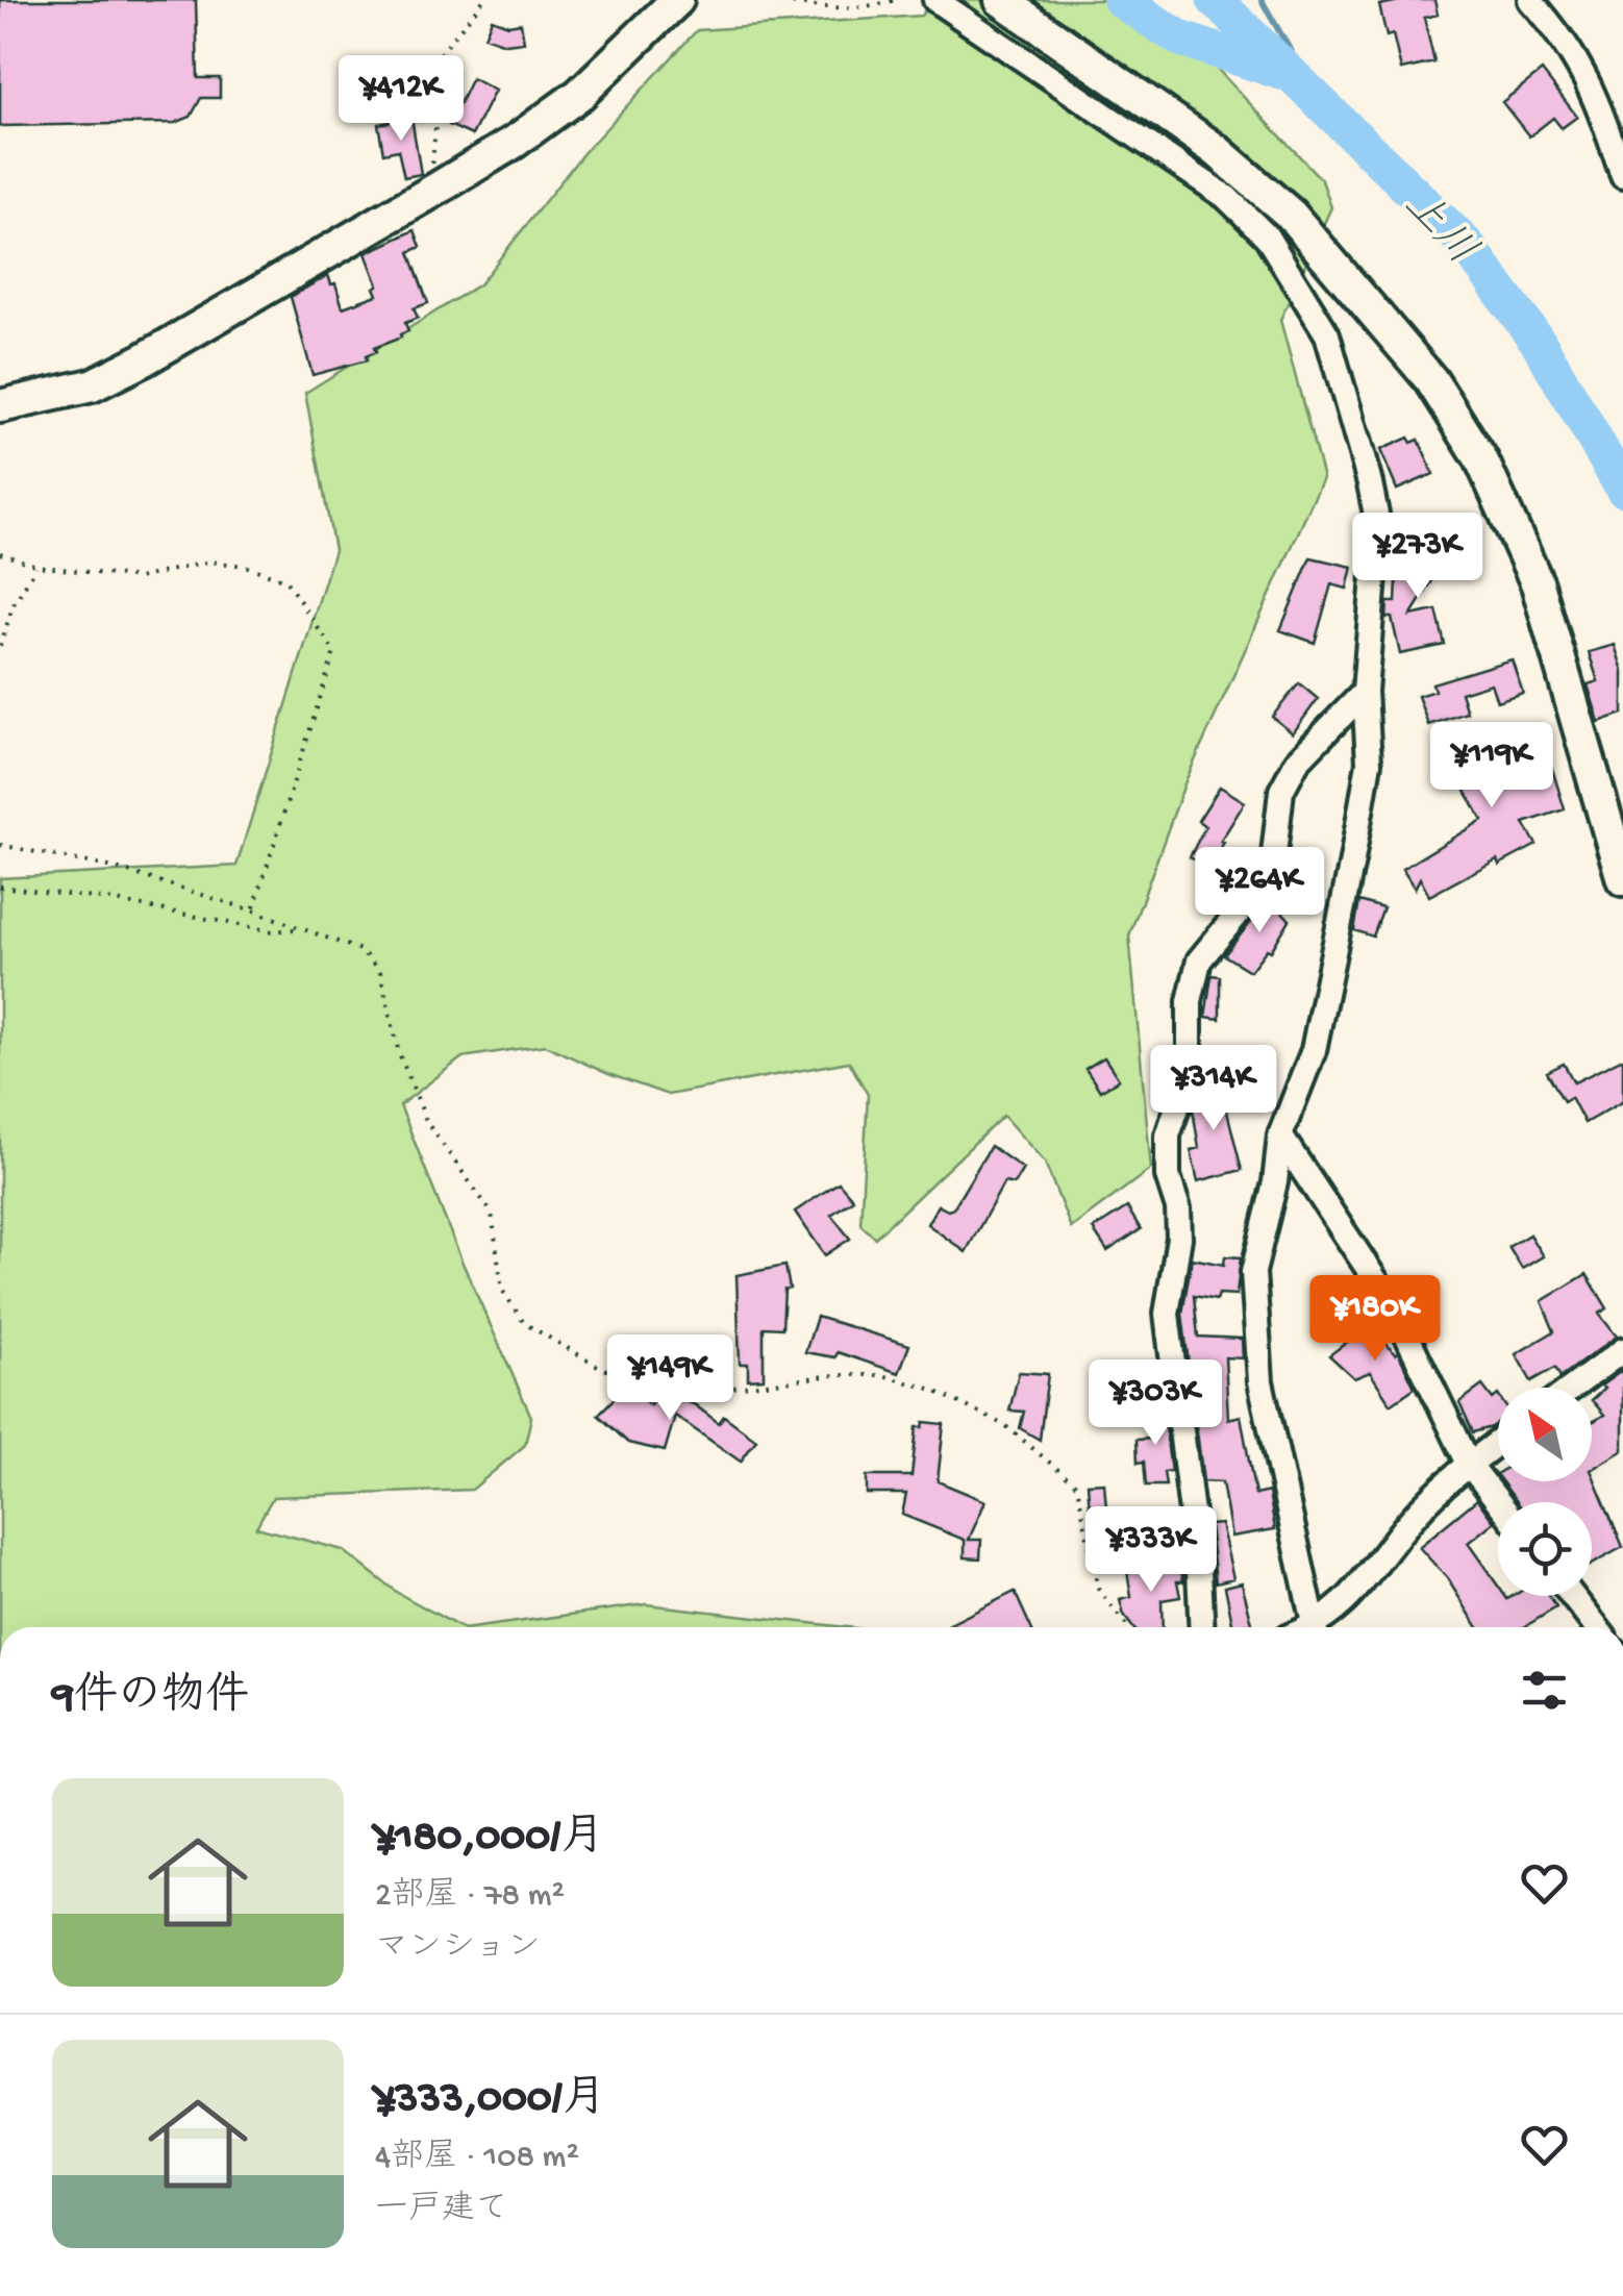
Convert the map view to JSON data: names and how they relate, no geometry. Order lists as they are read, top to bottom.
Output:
{
  "water": ["上川"],
  "north": "top left",
  "page": {
    "price": [
      "¥412K",
      "¥273K",
      "¥119K",
      "¥264K",
      "¥314K",
      "¥180K",
      "¥149K",
      "¥303K",
      "¥333K"
    ],
    "heading": "9件の物件",
    "list": [
      {
        "name": "¥180,000/月",
        "note": "2部屋 · 78 m² · マンション"
      },
      {
        "name": "¥333,000/月",
        "note": "4部屋 · 108 m² · 一戸建て"
      }
    ]
  }
}
